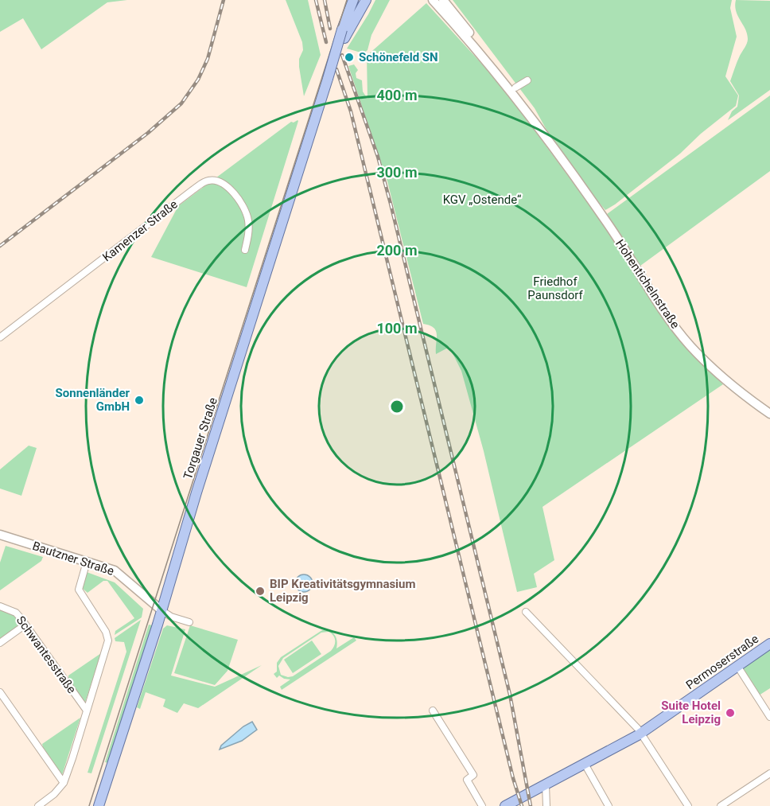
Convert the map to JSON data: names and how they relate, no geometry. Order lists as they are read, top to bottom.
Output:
{
  "streets": {
    "main road": [
      "Hohentichelnstraße",
      "Torgauer Straße",
      "Bautzner Straße",
      "Permoserstraße"
    ],
    "street": ["Kamenzer Straße", "Schwantesstraße"]
  },
  "crossings": [
    ["Torgauer Straße", "Bautzner Straße"],
    ["Bautzner Straße", "Schwantesstraße"]
  ],
  "parks": ["KGV „Ostende“", "Friedhof Paunsdorf"],
  "places": [
    "Schönefeld SN",
    "Sonnenländer GmbH",
    "BIP Kreativitätsgymnasium Leipzig",
    "Suite Hotel Leipzig"
  ],
  "rings": [
    "400 m",
    "300 m",
    "200 m",
    "100 m"
  ]
}
